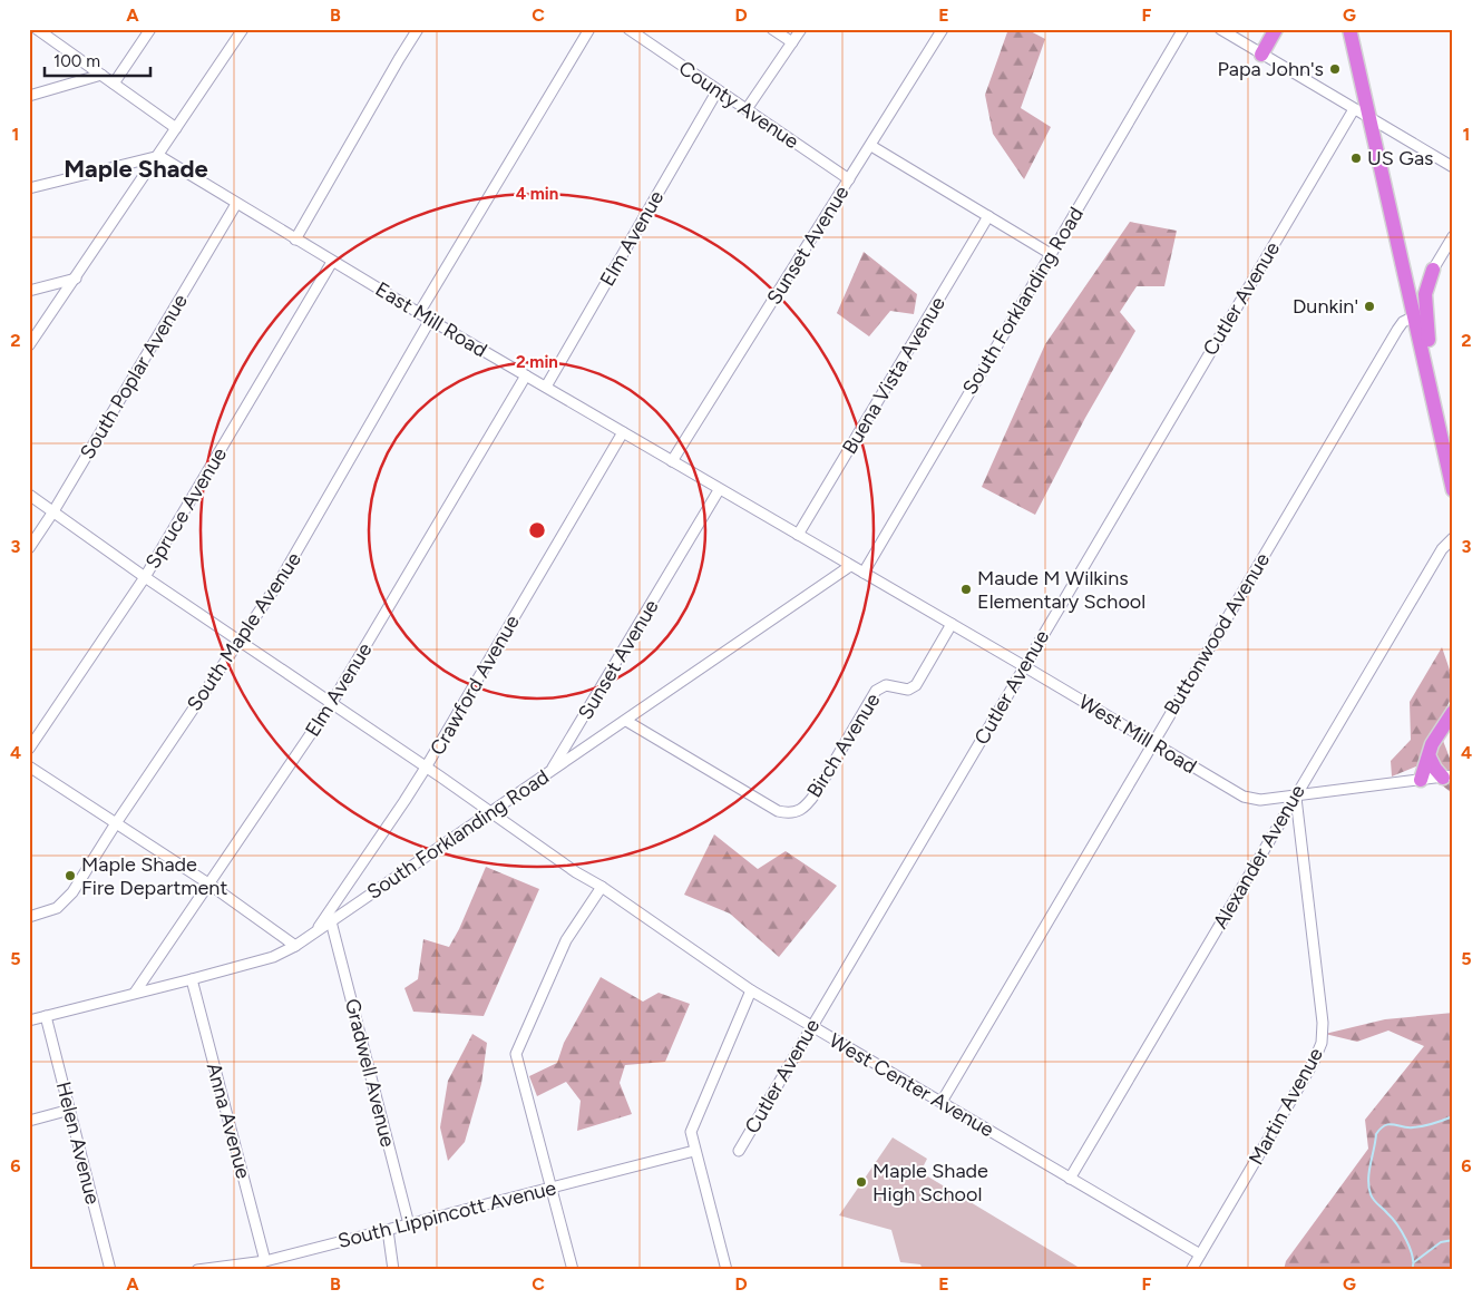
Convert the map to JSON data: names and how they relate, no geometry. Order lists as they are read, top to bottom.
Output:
{
  "streets": {
    "street": [
      "County Avenue",
      "Elm Avenue",
      "Sunset Avenue",
      "Cutler Avenue",
      "South Forklanding Road",
      "East Mill Road",
      "Buena Vista Avenue",
      "South Poplar Avenue",
      "Spruce Avenue",
      "South Maple Avenue",
      "Buttonwood Avenue",
      "Crawford Avenue",
      "West Mill Road",
      "Birch Avenue",
      "Alexander Avenue",
      "Gradwell Avenue",
      "West Center Avenue",
      "Martin Avenue",
      "Anna Avenue",
      "Helen Avenue",
      "South Lippincott Avenue"
    ]
  },
  "crossings": [
    ["County Avenue", "Elm Avenue"],
    ["County Avenue", "Sunset Avenue"],
    ["Elm Avenue", "South Forklanding Road"],
    ["Elm Avenue", "East Mill Road"],
    ["Elm Avenue", "West Center Avenue"],
    ["Sunset Avenue", "South Forklanding Road"],
    ["Sunset Avenue", "East Mill Road"],
    ["Cutler Avenue", "West Mill Road"],
    ["Cutler Avenue", "West Center Avenue"],
    ["South Forklanding Road", "East Mill Road"],
    ["South Forklanding Road", "Crawford Avenue"],
    ["South Forklanding Road", "West Mill Road"],
    ["South Forklanding Road", "Birch Avenue"],
    ["South Forklanding Road", "Gradwell Avenue"],
    ["South Forklanding Road", "West Center Avenue"],
    ["South Forklanding Road", "Anna Avenue"],
    ["South Forklanding Road", "Helen Avenue"],
    ["East Mill Road", "Buena Vista Avenue"],
    ["East Mill Road", "South Poplar Avenue"],
    ["East Mill Road", "Spruce Avenue"],
    ["East Mill Road", "South Maple Avenue"],
    ["East Mill Road", "Crawford Avenue"],
    ["East Mill Road", "West Mill Road"],
    ["South Poplar Avenue", "West Center Avenue"],
    ["Spruce Avenue", "West Center Avenue"],
    ["South Maple Avenue", "West Center Avenue"],
    ["Buttonwood Avenue", "West Mill Road"],
    ["Buttonwood Avenue", "West Center Avenue"],
    ["Crawford Avenue", "West Center Avenue"],
    ["West Mill Road", "Birch Avenue"],
    ["West Mill Road", "Alexander Avenue"],
    ["West Mill Road", "Martin Avenue"],
    ["Alexander Avenue", "West Center Avenue"],
    ["Alexander Avenue", "Martin Avenue"],
    ["Gradwell Avenue", "South Lippincott Avenue"],
    ["West Center Avenue", "Martin Avenue"],
    ["Anna Avenue", "South Lippincott Avenue"]
  ],
  "districts": ["Maple Shade"],
  "places": [
    "Papa John's",
    "US Gas",
    "Dunkin'",
    "Maude M Wilkins Elementary School",
    "Maple Shade Fire Department",
    "Maple Shade High School"
  ],
  "scale_bar": "100 m",
  "grid": {
    "columns": [
      "A",
      "B",
      "C",
      "D",
      "E",
      "F",
      "G"
    ],
    "rows": [
      "1",
      "2",
      "3",
      "4",
      "5",
      "6"
    ]
  },
  "rings": ["4 min", "2 min"]
}
